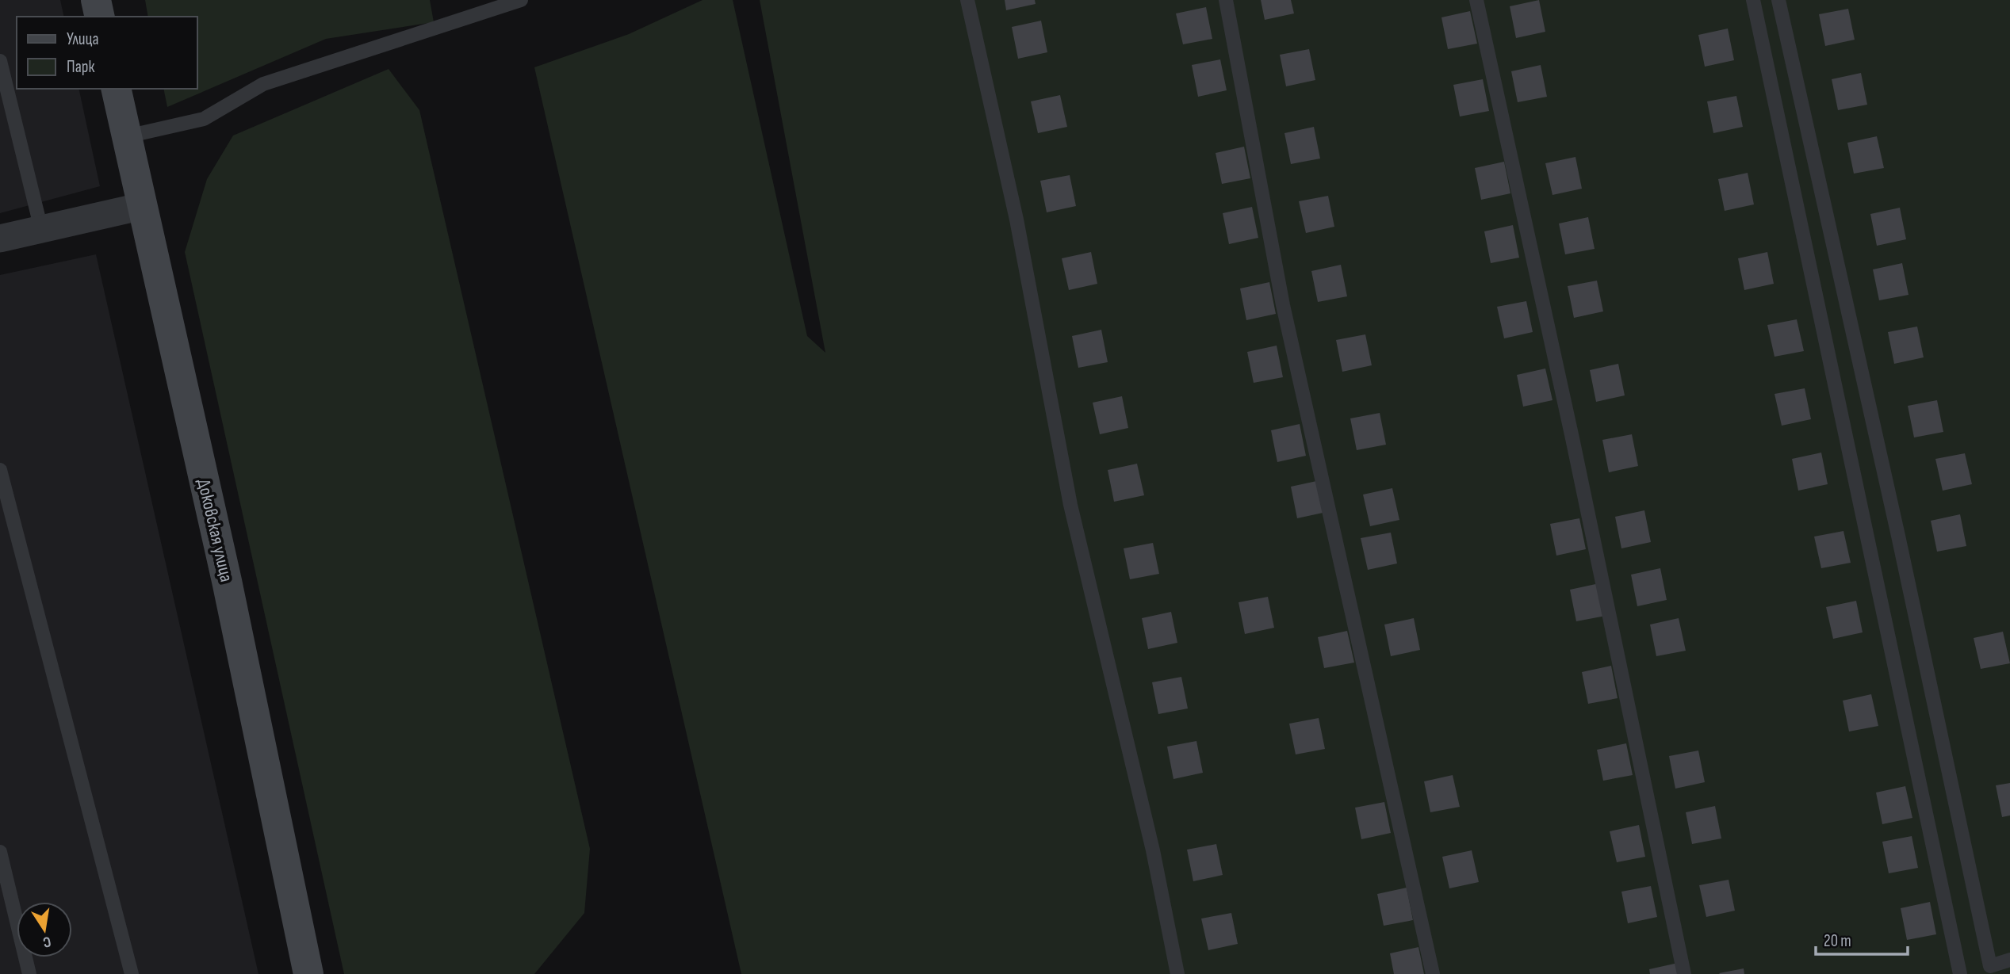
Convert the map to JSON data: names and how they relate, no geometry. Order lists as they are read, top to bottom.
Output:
{
  "streets": {
    "main road": ["Доковская улица"]
  },
  "legend": ["Улица", "Парк"],
  "scale_bar": "20 m",
  "north": "bottom"
}
